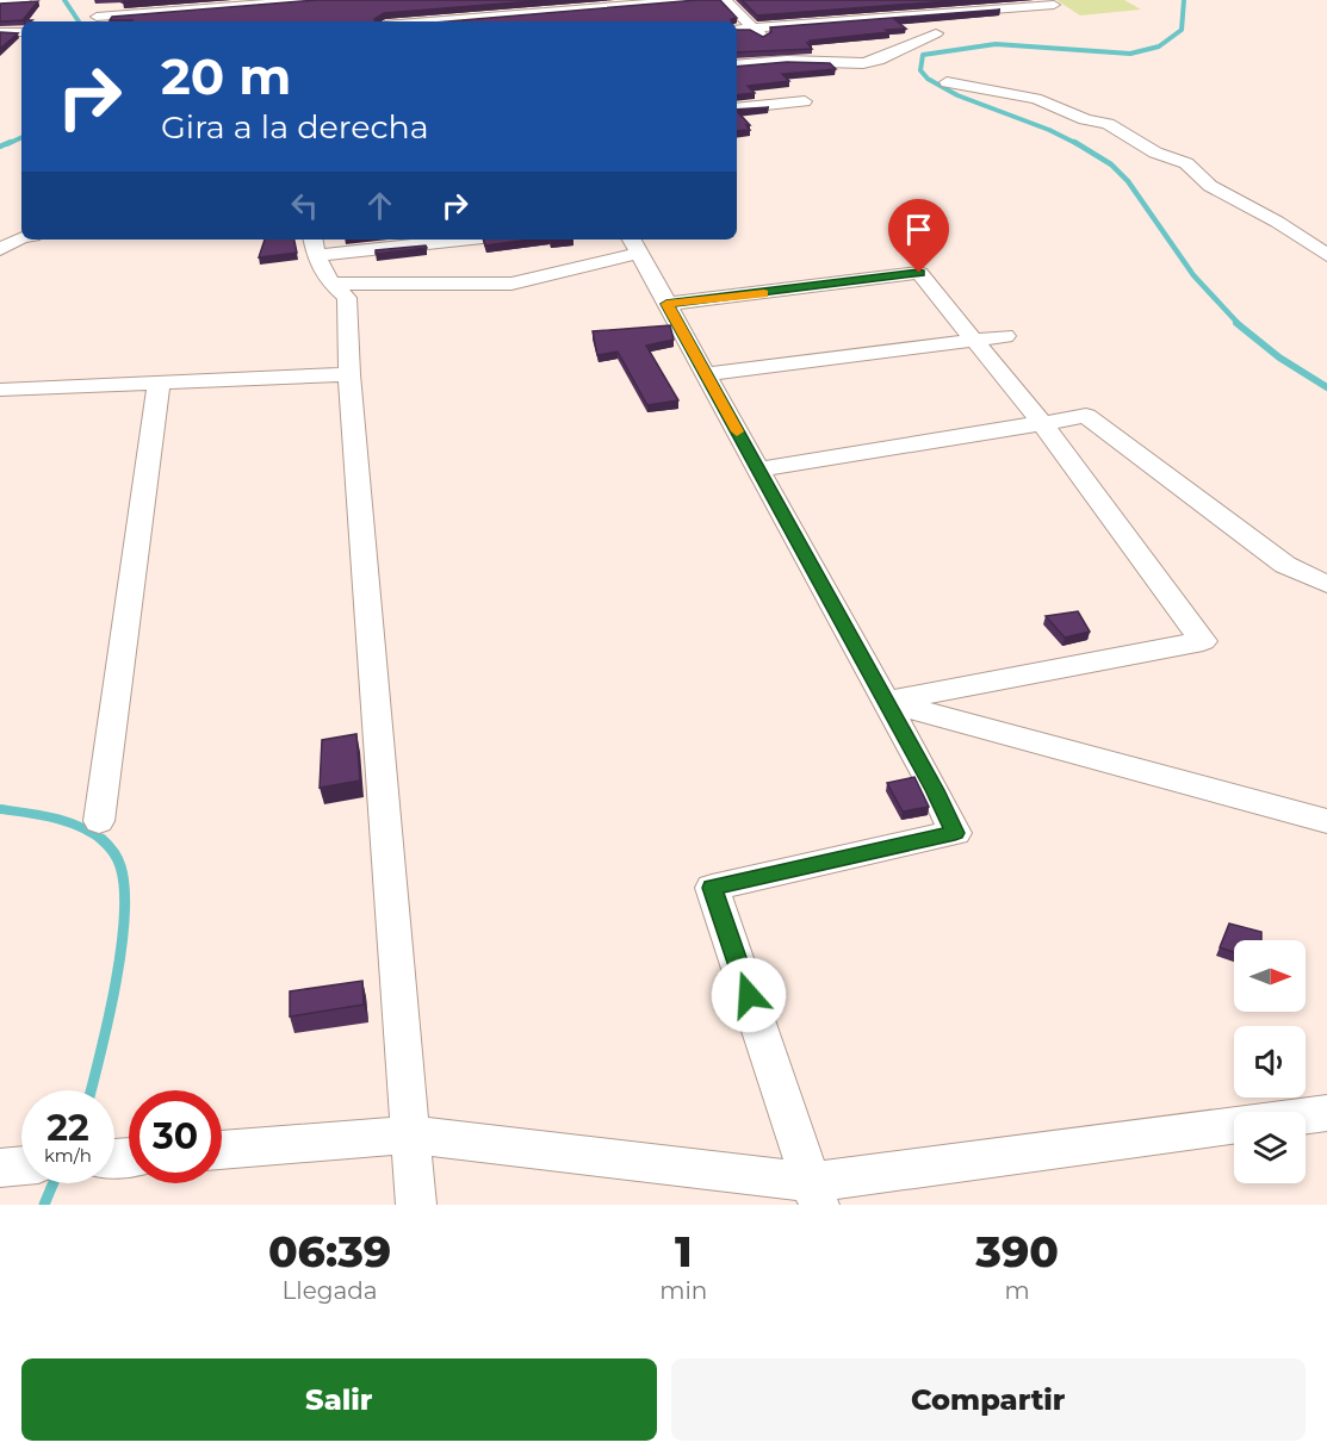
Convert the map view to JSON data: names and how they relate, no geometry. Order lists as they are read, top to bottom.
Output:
{
  "north": "right",
  "page": {
    "turn": ["20 m", "Gira a la derecha"],
    "speed": "22 km/h",
    "limit": "30",
    "eta": [
      "06:39",
      "Llegada",
      "1",
      "min",
      "390",
      "m"
    ],
    "buttons": ["Salir", "Compartir"]
  }
}
